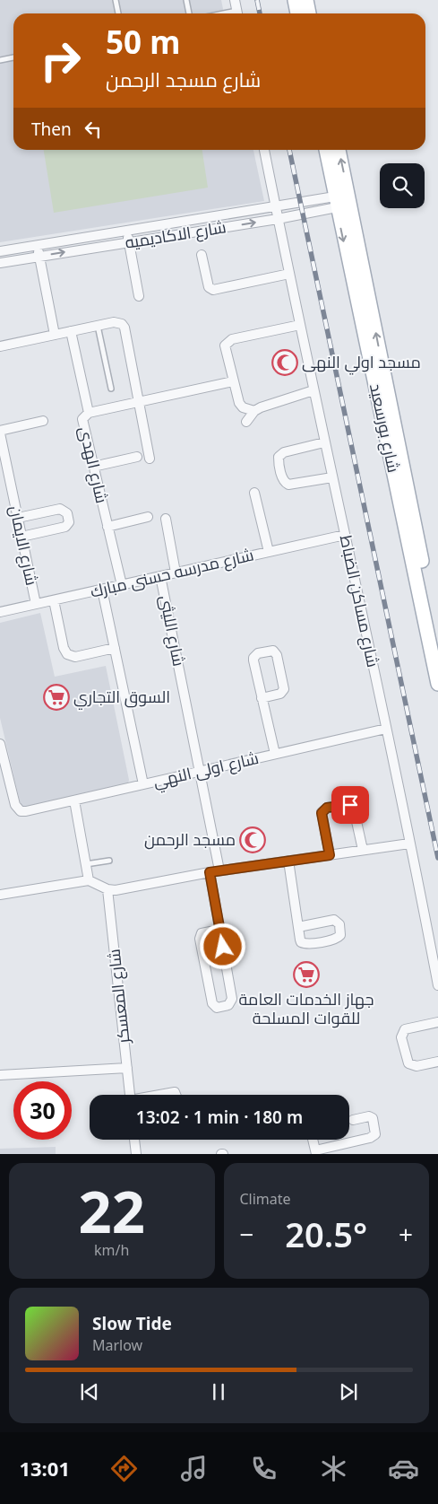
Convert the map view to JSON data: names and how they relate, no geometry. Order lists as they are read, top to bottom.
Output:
{
  "streets": {
    "main road": ["شارع بورسعيد"],
    "street": [
      "شارع الاكاديميه",
      "شارع الهدى",
      "شارع الايمان",
      "شارع مدرسه حسنى مبارك",
      "شارع مساكن الضباط",
      "شارع الليثى",
      "شارع اولى النهي",
      "شارع المعسكر"
    ]
  },
  "crossings": [
    ["شارع الاكاديميه", "شارع بورسعيد"],
    ["شارع الاكاديميه", "شارع مساكن الضباط"],
    ["شارع الهدى", "شارع مدرسه حسنى مبارك"],
    ["شارع الايمان", "شارع مدرسه حسنى مبارك"],
    ["شارع مدرسه حسنى مبارك", "شارع مساكن الضباط"],
    ["شارع مدرسه حسنى مبارك", "شارع الليثى"],
    ["شارع مساكن الضباط", "شارع اولى النهي"],
    ["شارع الليثى", "شارع اولى النهي"]
  ],
  "places": {
    "mosque": ["مسجد اولي النهى", "مسجد الرحمن"],
    "supermarket": ["السوق التجاري", "جهاز الخدمات العامة للقوات المسلحة"]
  },
  "page": {
    "turn": ["50 m", "شارع مسجد الرحمن"],
    "then": "Then",
    "limit": "30",
    "trip": "13:02 · 1 min · 180 m",
    "tile": [
      ["22", "km/h"],
      "Climate"
    ],
    "heat": ["−", "20.5°", "+"],
    "song": ["Slow Tide", "Marlow"],
    "tabs": "13:01"
  }
}
